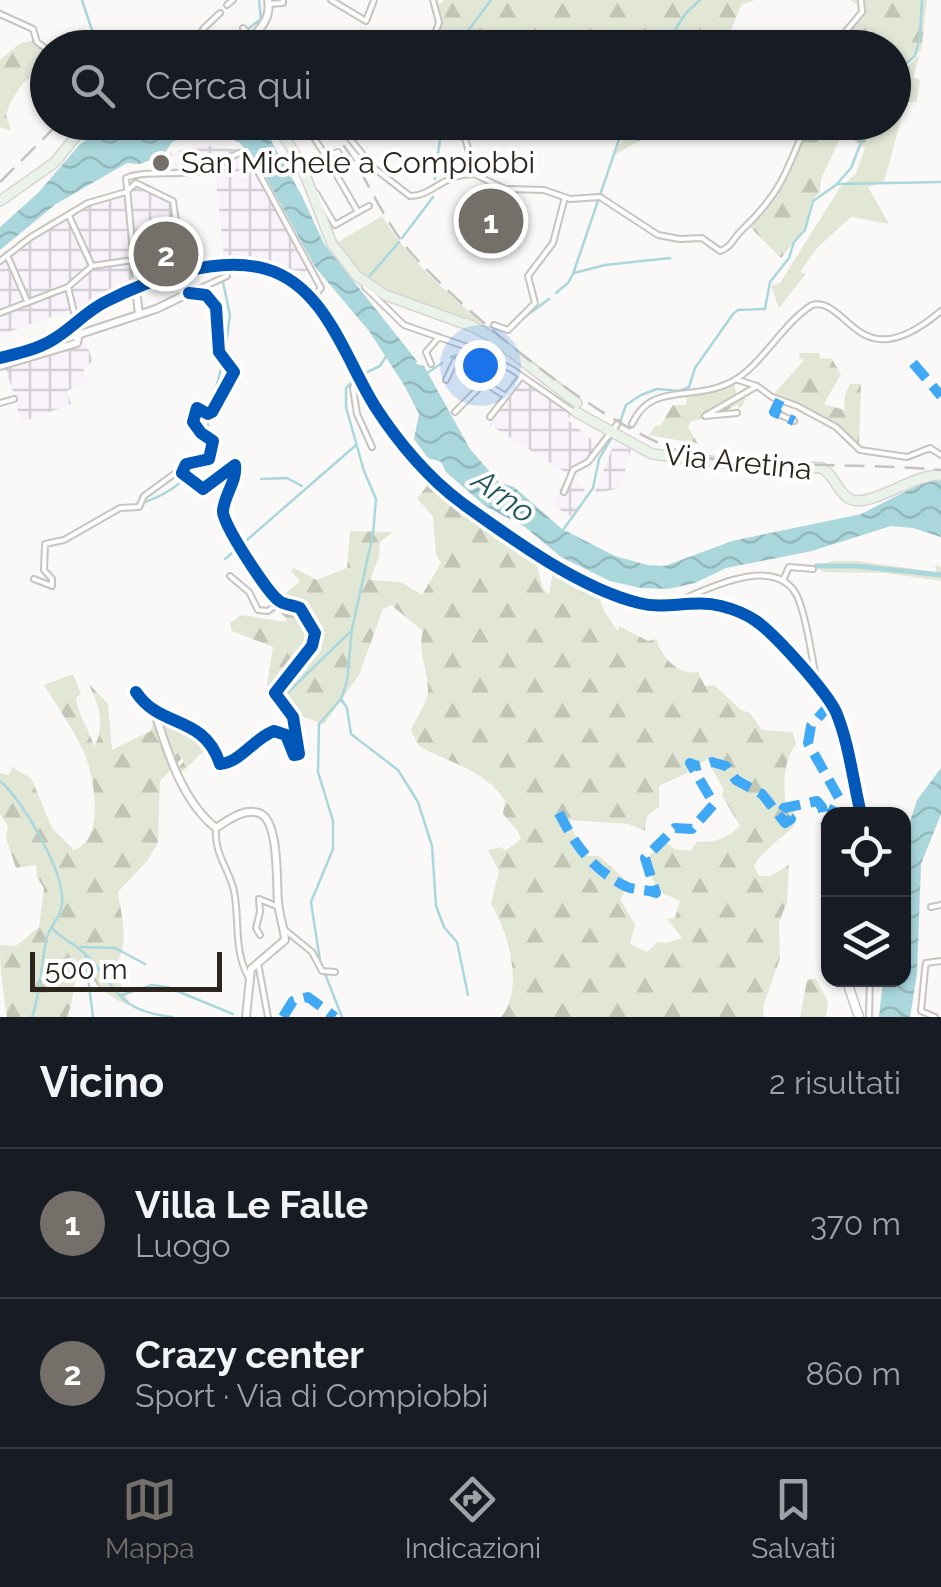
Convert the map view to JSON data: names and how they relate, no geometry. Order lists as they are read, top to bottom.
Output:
{
  "streets": {
    "main road": ["Via Aretina"]
  },
  "water": ["Arno"],
  "places": ["San Michele a Compiobbi"],
  "scale_bar": "500 m",
  "page": {
    "search": "Cerca qui",
    "pins": ["1", "2"],
    "scale": "500 m",
    "heading": ["Vicino", "2 risultati"],
    "list": [
      {
        "mark": "1",
        "name": "Villa Le Falle",
        "note": "Luogo",
        "value": "370 m"
      },
      {
        "mark": "2",
        "name": "Crazy center",
        "note": "Sport · Via di Compiobbi",
        "value": "860 m"
      }
    ],
    "nav": ["Mappa", "Indicazioni", "Salvati"]
  }
}
